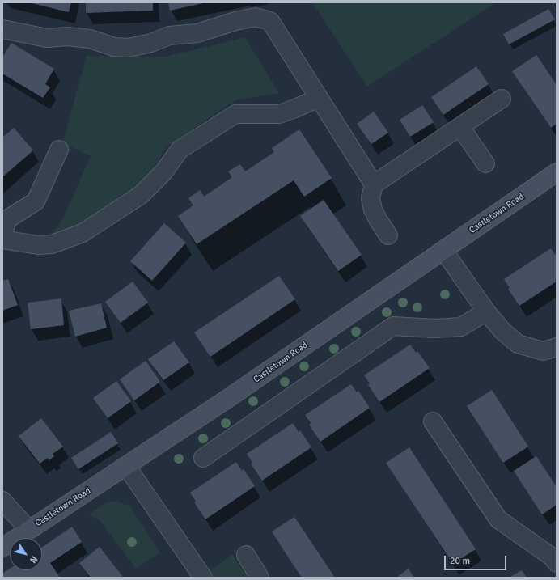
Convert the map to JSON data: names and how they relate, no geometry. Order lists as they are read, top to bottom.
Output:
{
  "streets": {
    "main road": ["Castletown Road"]
  },
  "scale_bar": "20 m",
  "north": "bottom right"
}
